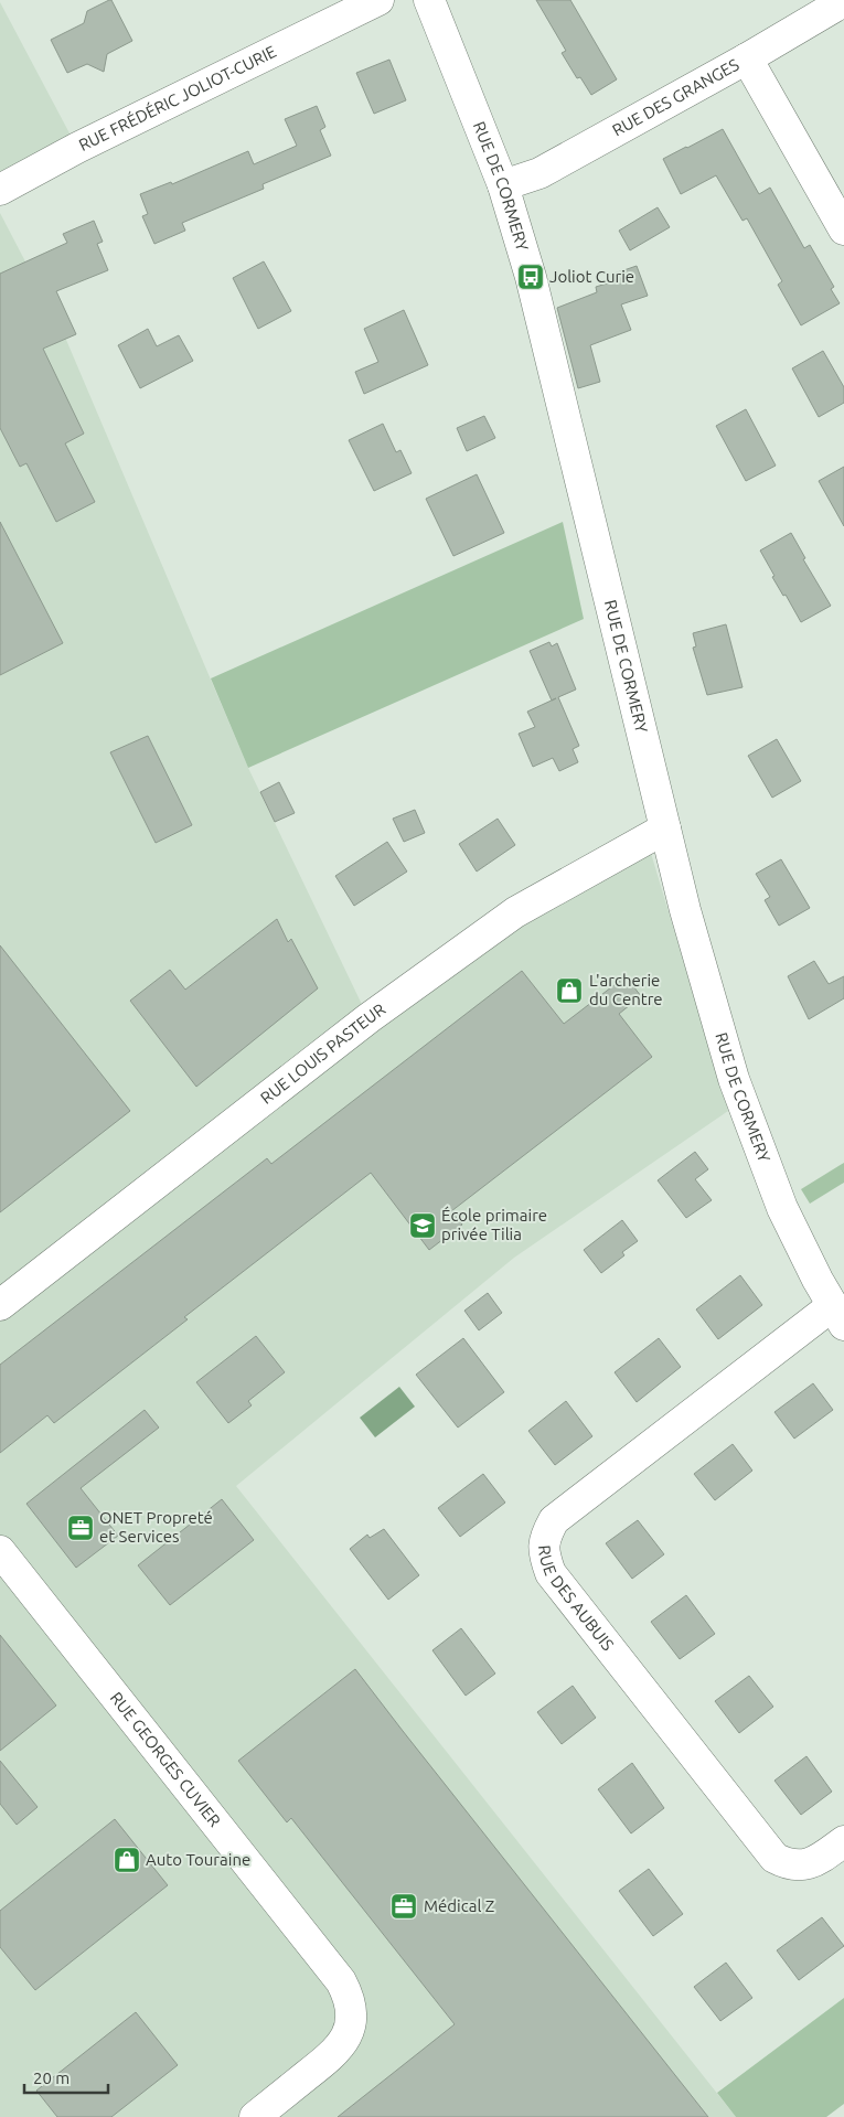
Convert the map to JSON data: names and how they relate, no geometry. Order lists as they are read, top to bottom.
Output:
{
  "streets": {
    "street": [
      "RUE DES GRANGES",
      "RUE FRÉDÉRIC JOLIOT-CURIE",
      "RUE DE CORMERY",
      "RUE LOUIS PASTEUR",
      "RUE DES AUBUIS",
      "RUE GEORGES CUVIER"
    ]
  },
  "crossings": [
    ["RUE DES GRANGES", "RUE DE CORMERY"],
    ["RUE DE CORMERY", "RUE LOUIS PASTEUR"],
    ["RUE DE CORMERY", "RUE DES AUBUIS"]
  ],
  "places": {
    "bus stop": ["Joliot Curie"],
    "shop": ["L'archerie du Centre", "Auto Touraine"],
    "school or university": ["École primaire privée Tilia"],
    "office": ["ONET Propreté et Services", "Médical Z"]
  },
  "scale_bar": "20 m"
}
